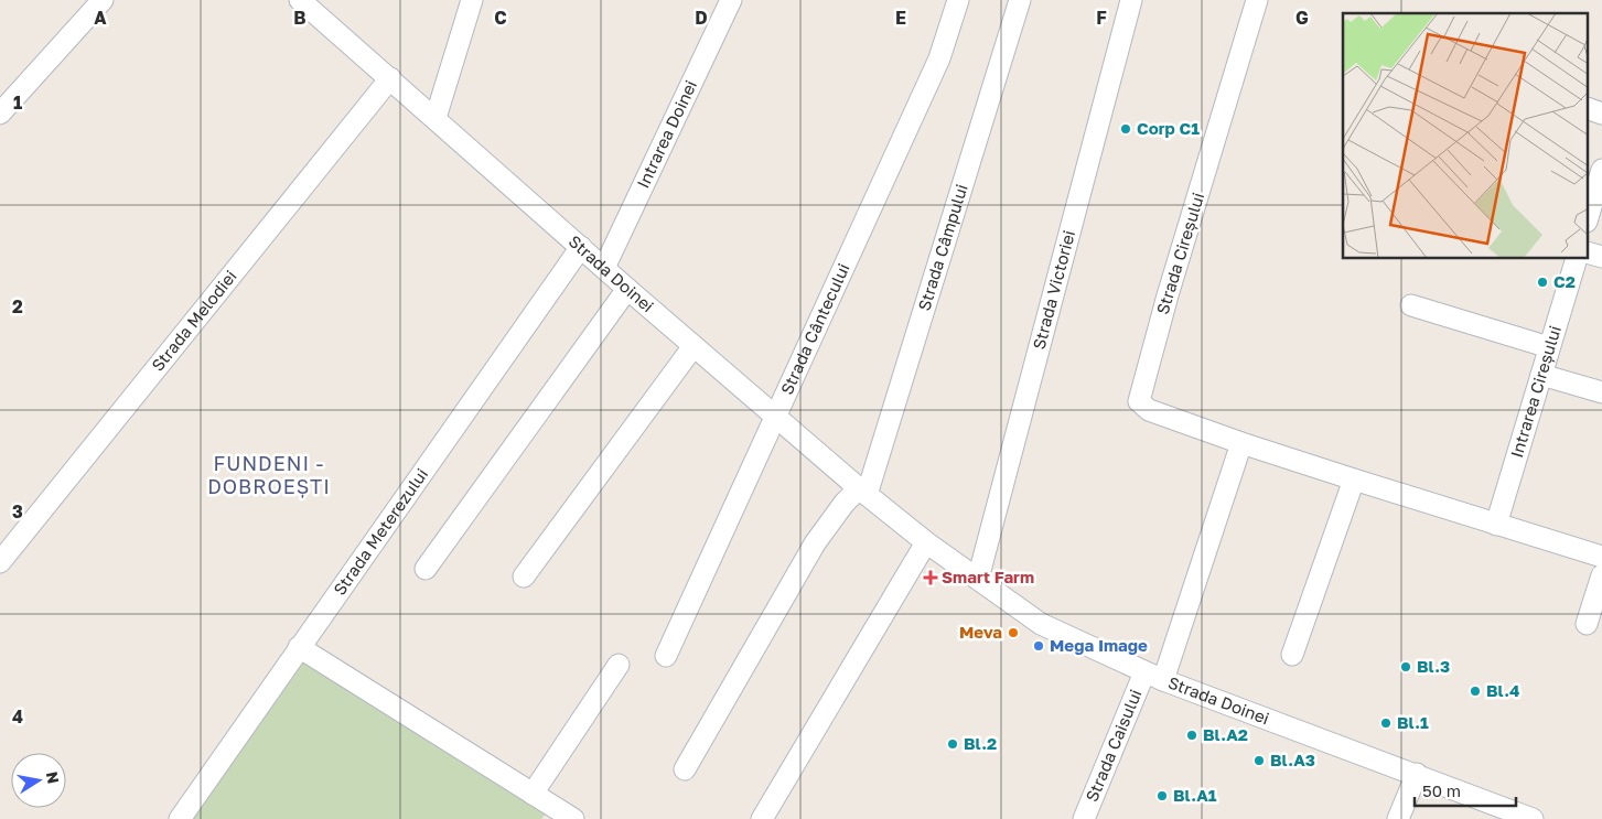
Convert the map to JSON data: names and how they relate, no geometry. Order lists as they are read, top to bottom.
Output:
{
  "streets": {
    "street": [
      "Intrarea Doinei",
      "Strada Câmpului",
      "Strada Cireșului",
      "Strada Doinei",
      "Strada Victoriei",
      "Strada Melodiei",
      "Strada Cântecului",
      "Intrarea Cireșului",
      "Strada Meterezului",
      "Strada Caisului"
    ]
  },
  "crossings": [
    ["Intrarea Doinei", "Strada Doinei"],
    ["Strada Câmpului", "Strada Doinei"],
    ["Strada Cireșului", "Intrarea Cireșului"],
    ["Strada Doinei", "Strada Victoriei"],
    ["Strada Doinei", "Strada Melodiei"],
    ["Strada Doinei", "Strada Cântecului"],
    ["Strada Doinei", "Strada Meterezului"],
    ["Strada Doinei", "Strada Caisului"]
  ],
  "districts": ["FUNDENI - DOBROEȘTI"],
  "places": {
    "other": [
      "Corp C1",
      "C2",
      "Meva",
      "Mega Image",
      "Bl.3",
      "Bl.4",
      "Bl.1",
      "Bl.A2",
      "Bl.2",
      "Bl.A3",
      "Bl.A1"
    ],
    "health": ["Smart Farm"]
  },
  "scale_bar": "50 m",
  "north": "right",
  "grid": {
    "columns": [
      "A",
      "B",
      "C",
      "D",
      "E",
      "F",
      "G"
    ],
    "rows": [
      "1",
      "2",
      "3",
      "4"
    ]
  }
}
